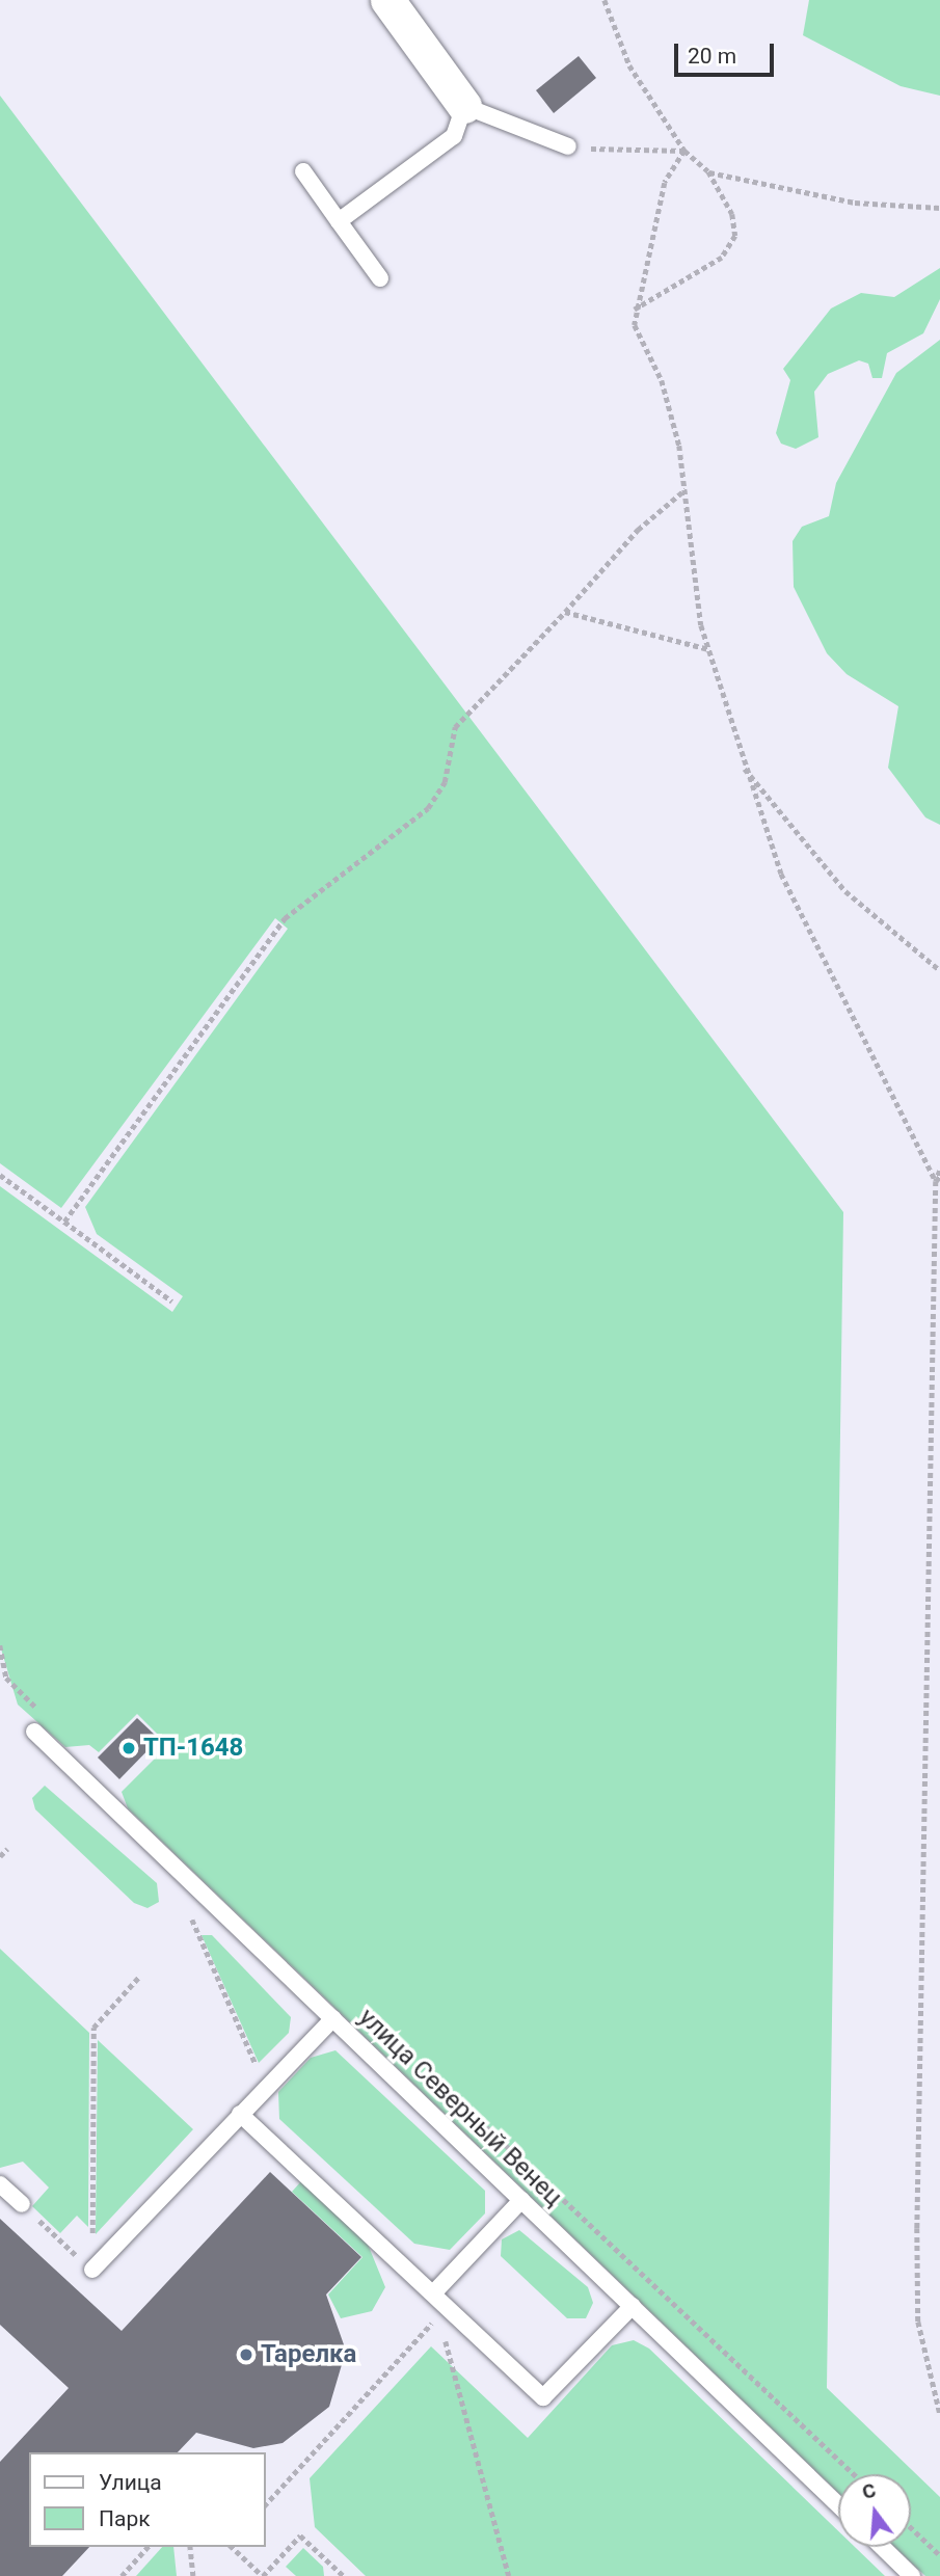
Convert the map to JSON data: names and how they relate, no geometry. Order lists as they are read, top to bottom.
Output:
{
  "streets": {
    "lane": ["улица Северный Венец"]
  },
  "places": ["ТП-1648", "Тарелка"],
  "legend": ["Улица", "Парк"],
  "scale_bar": "20 m",
  "north": "top"
}
